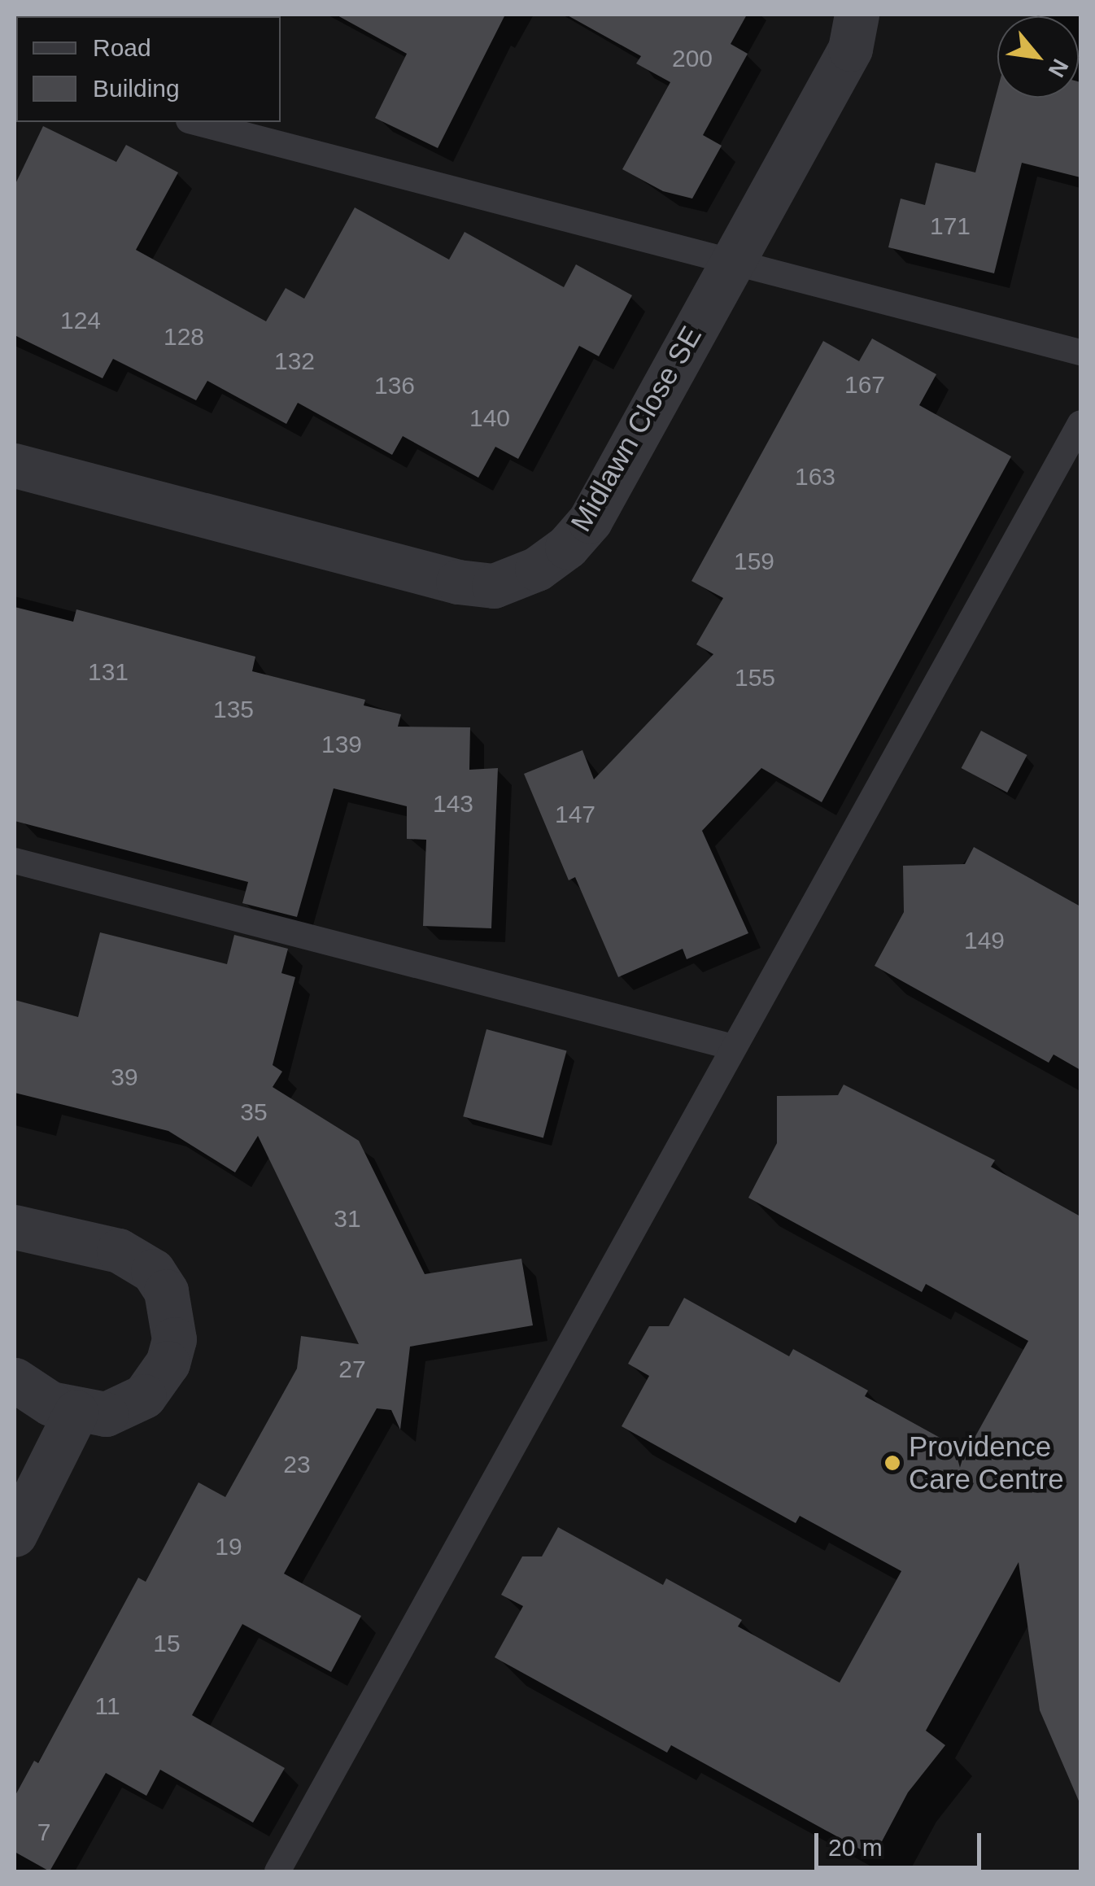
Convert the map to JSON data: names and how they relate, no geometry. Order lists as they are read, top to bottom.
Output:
{
  "streets": {
    "street": ["Midlawn Close SE"]
  },
  "places": ["Providence Care Centre"],
  "house_numbers": [
    "200",
    "171",
    "124",
    "128",
    "132",
    "167",
    "136",
    "140",
    "163",
    "159",
    "131",
    "155",
    "135",
    "139",
    "143",
    "147",
    "149",
    "39",
    "35",
    "31",
    "27",
    "23",
    "19",
    "15",
    "11",
    "7"
  ],
  "legend": ["Road", "Building"],
  "scale_bar": "20 m",
  "north": "bottom right"
}
